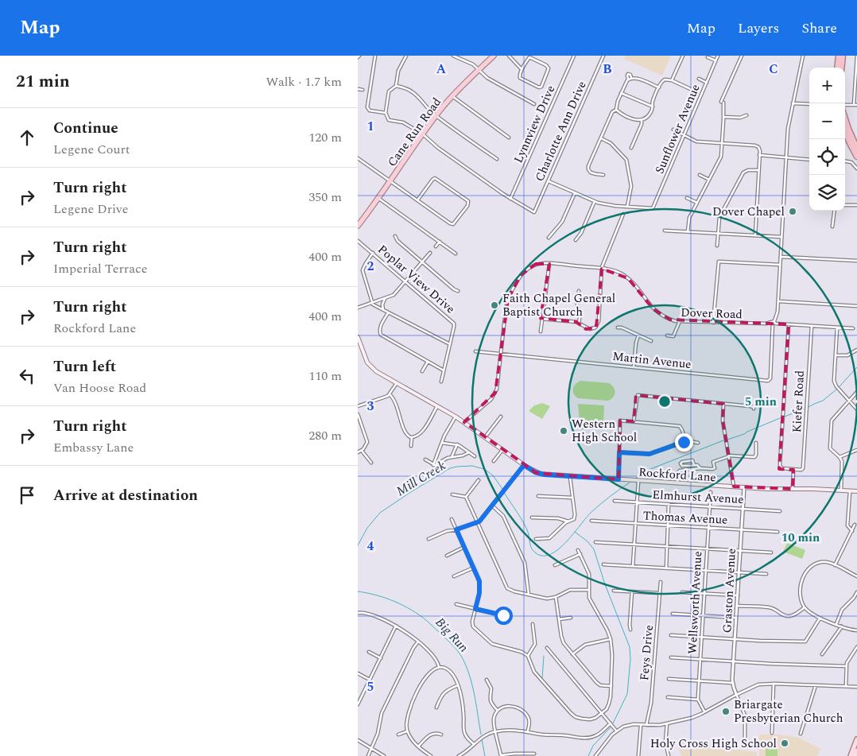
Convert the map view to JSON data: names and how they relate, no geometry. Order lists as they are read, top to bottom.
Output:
{
  "streets": {
    "highway": ["Cane Run Road"],
    "main road": ["Rockford Lane"],
    "street": [
      "Lynnview Drive",
      "Sunflower Avenue",
      "Charlotte Ann Drive",
      "Poplar View Drive",
      "Dover Road",
      "Martin Avenue",
      "Kiefer Road",
      "Elmhurst Avenue",
      "Thomas Avenue",
      "Graston Avenue",
      "Wellsworth Avenue",
      "Feys Drive"
    ]
  },
  "crossings": [
    ["Lynnview Drive", "Charlotte Ann Drive"],
    ["Dover Road", "Martin Avenue"],
    ["Dover Road", "Kiefer Road"],
    ["Dover Road", "Rockford Lane"],
    ["Rockford Lane", "Graston Avenue"],
    ["Elmhurst Avenue", "Graston Avenue"],
    ["Elmhurst Avenue", "Wellsworth Avenue"],
    ["Thomas Avenue", "Graston Avenue"],
    ["Thomas Avenue", "Wellsworth Avenue"]
  ],
  "water": ["Mill Creek", "Big Run"],
  "places": [
    "Dover Chapel",
    "Faith Chapel General Baptist Church",
    "Western High School",
    "Briargate Presbyterian Church",
    "Holy Cross High School"
  ],
  "page": {
    "header": "Map",
    "nav": ["Map", "Layers", "Share"],
    "heading": ["21 min", "Walk · 1.7 km"],
    "map_buttons": ["+", "−"],
    "list": [
      ["Continue", "Legene Court", "120 m"],
      ["Turn right", "Legene Drive", "350 m"],
      ["Turn right", "Imperial Terrace", "400 m"],
      ["Turn right", "Rockford Lane", "400 m"],
      ["Turn left", "Van Hoose Road", "110 m"],
      ["Turn right", "Embassy Lane", "280 m"],
      "Arrive at destination"
    ]
  },
  "grid": {
    "columns": ["A", "B", "C"],
    "rows": [
      "1",
      "2",
      "3",
      "4",
      "5"
    ]
  },
  "rings": ["5 min", "10 min"]
}
